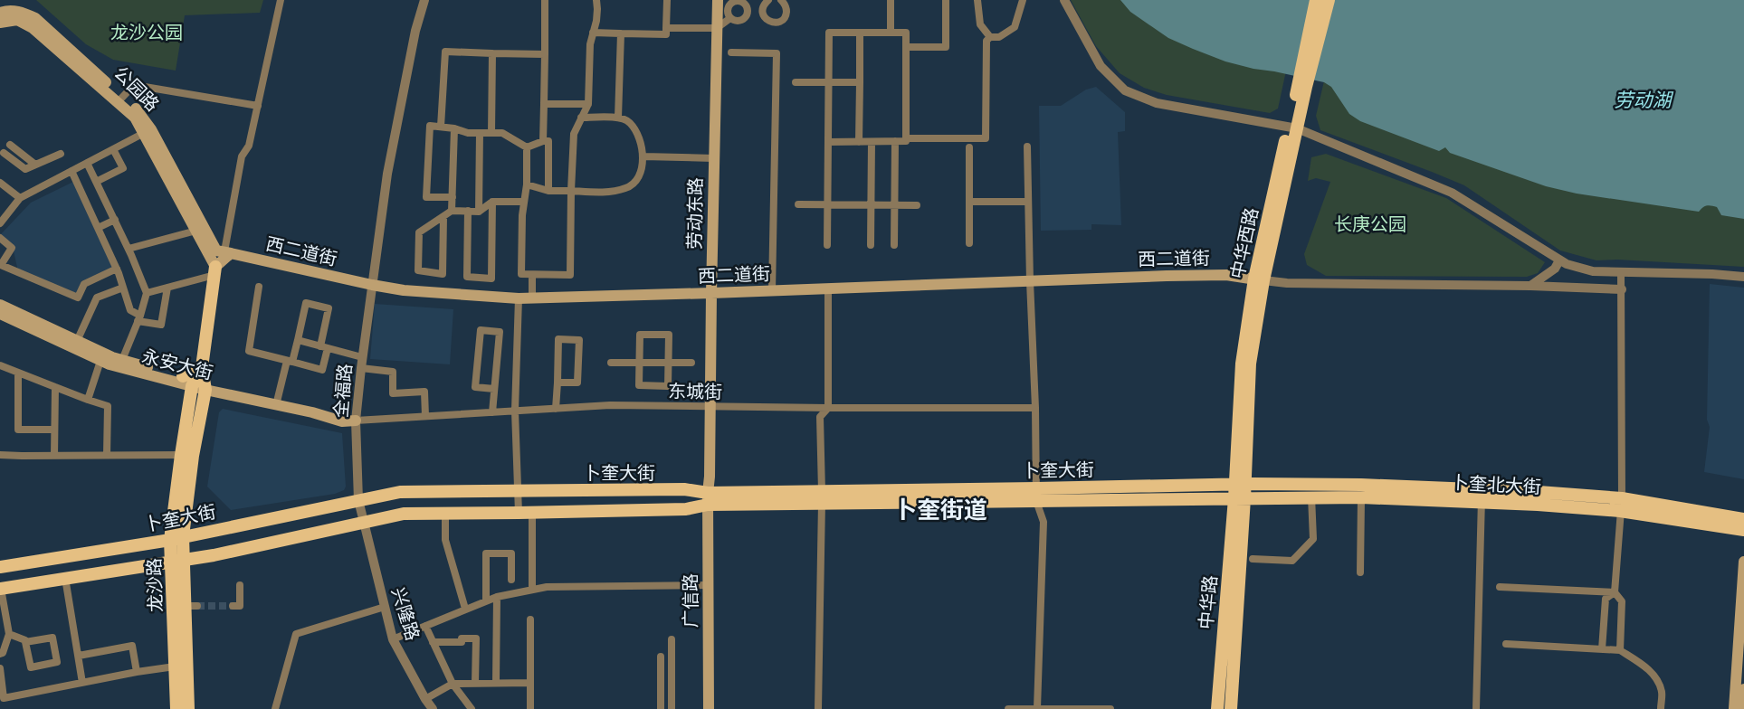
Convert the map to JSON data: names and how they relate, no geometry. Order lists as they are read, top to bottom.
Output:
{
  "streets": {
    "main road": [
      "公园路",
      "劳动东路",
      "中华西路",
      "西二道街",
      "永安大街",
      "卜奎大街",
      "卜奎北大街",
      "龙沙路",
      "广信路",
      "中华路"
    ],
    "street": ["全福路", "东城街", "兴隆路"]
  },
  "crossings": [
    ["公园路", "西二道街"],
    ["公园路", "龙沙路"],
    ["劳动东路", "西二道街"],
    ["劳动东路", "东城街"],
    ["劳动东路", "卜奎大街"],
    ["劳动东路", "广信路"],
    ["中华西路", "西二道街"],
    ["中华西路", "卜奎大街"],
    ["中华西路", "卜奎北大街"],
    ["中华西路", "中华路"],
    ["西二道街", "全福路"],
    ["永安大街", "全福路"],
    ["永安大街", "东城街"],
    ["永安大街", "龙沙路"],
    ["全福路", "东城街"],
    ["全福路", "卜奎大街"],
    ["全福路", "兴隆路"],
    ["卜奎大街", "卜奎北大街"],
    ["卜奎大街", "龙沙路"],
    ["卜奎大街", "广信路"],
    ["卜奎大街", "中华路"],
    ["卜奎大街", "兴隆路"],
    ["卜奎北大街", "中华路"]
  ],
  "districts": ["卜奎街道"],
  "water": ["劳动湖"],
  "parks": ["龙沙公园", "长庚公园"]
}
